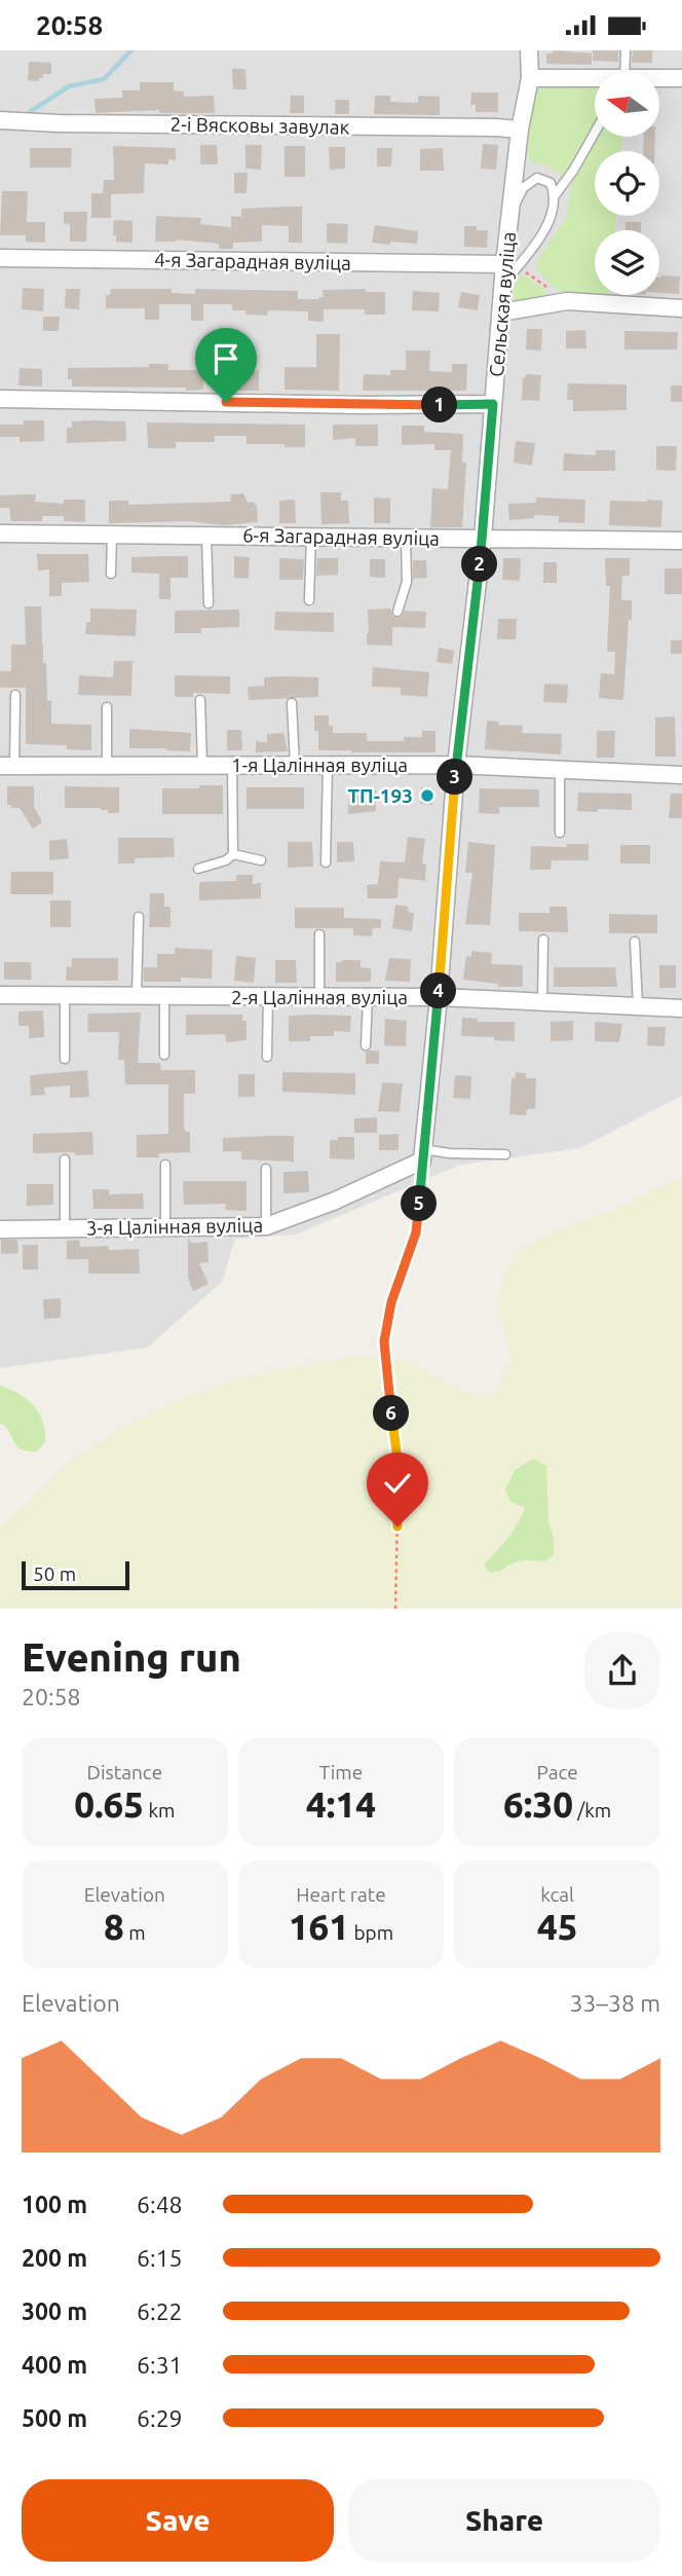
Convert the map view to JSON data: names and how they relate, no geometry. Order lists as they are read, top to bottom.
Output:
{
  "streets": {
    "street": [
      "2-і Вясковы завулак",
      "4-я Загарадная вуліца",
      "Сельская вуліца",
      "6-я Загарадная вуліца",
      "1-я Цалінная вуліца",
      "2-я Цалінная вуліца",
      "3-я Цалінная вуліца"
    ]
  },
  "crossings": [
    ["2-і Вясковы завулак", "Сельская вуліца"],
    ["4-я Загарадная вуліца", "Сельская вуліца"],
    ["Сельская вуліца", "6-я Загарадная вуліца"],
    ["Сельская вуліца", "1-я Цалінная вуліца"],
    ["Сельская вуліца", "2-я Цалінная вуліца"],
    ["Сельская вуліца", "3-я Цалінная вуліца"]
  ],
  "places": ["ТП-193"],
  "scale_bar": "50 m",
  "north": "left",
  "page": {
    "status": "20:58",
    "pins": [
      "1",
      "2",
      "3",
      "4",
      "5",
      "6"
    ],
    "scale": "50 m",
    "heading": ["Evening run", "20:58"],
    "stats": [
      ["Distance", "0.65 km"],
      ["Time", "4:14"],
      ["Pace", "6:30 /km"],
      ["Elevation", "8 m"],
      ["Heart rate", "161 bpm"],
      ["kcal", "45"]
    ],
    "chart": ["Elevation", "33–38 m"],
    "list": [
      {
        "name": "100 m",
        "note": "6:48"
      },
      {
        "name": "200 m",
        "note": "6:15"
      },
      {
        "name": "300 m",
        "note": "6:22"
      },
      {
        "name": "400 m",
        "note": "6:31"
      },
      {
        "name": "500 m",
        "note": "6:29"
      }
    ],
    "buttons": ["Save", "Share"]
  }
}
